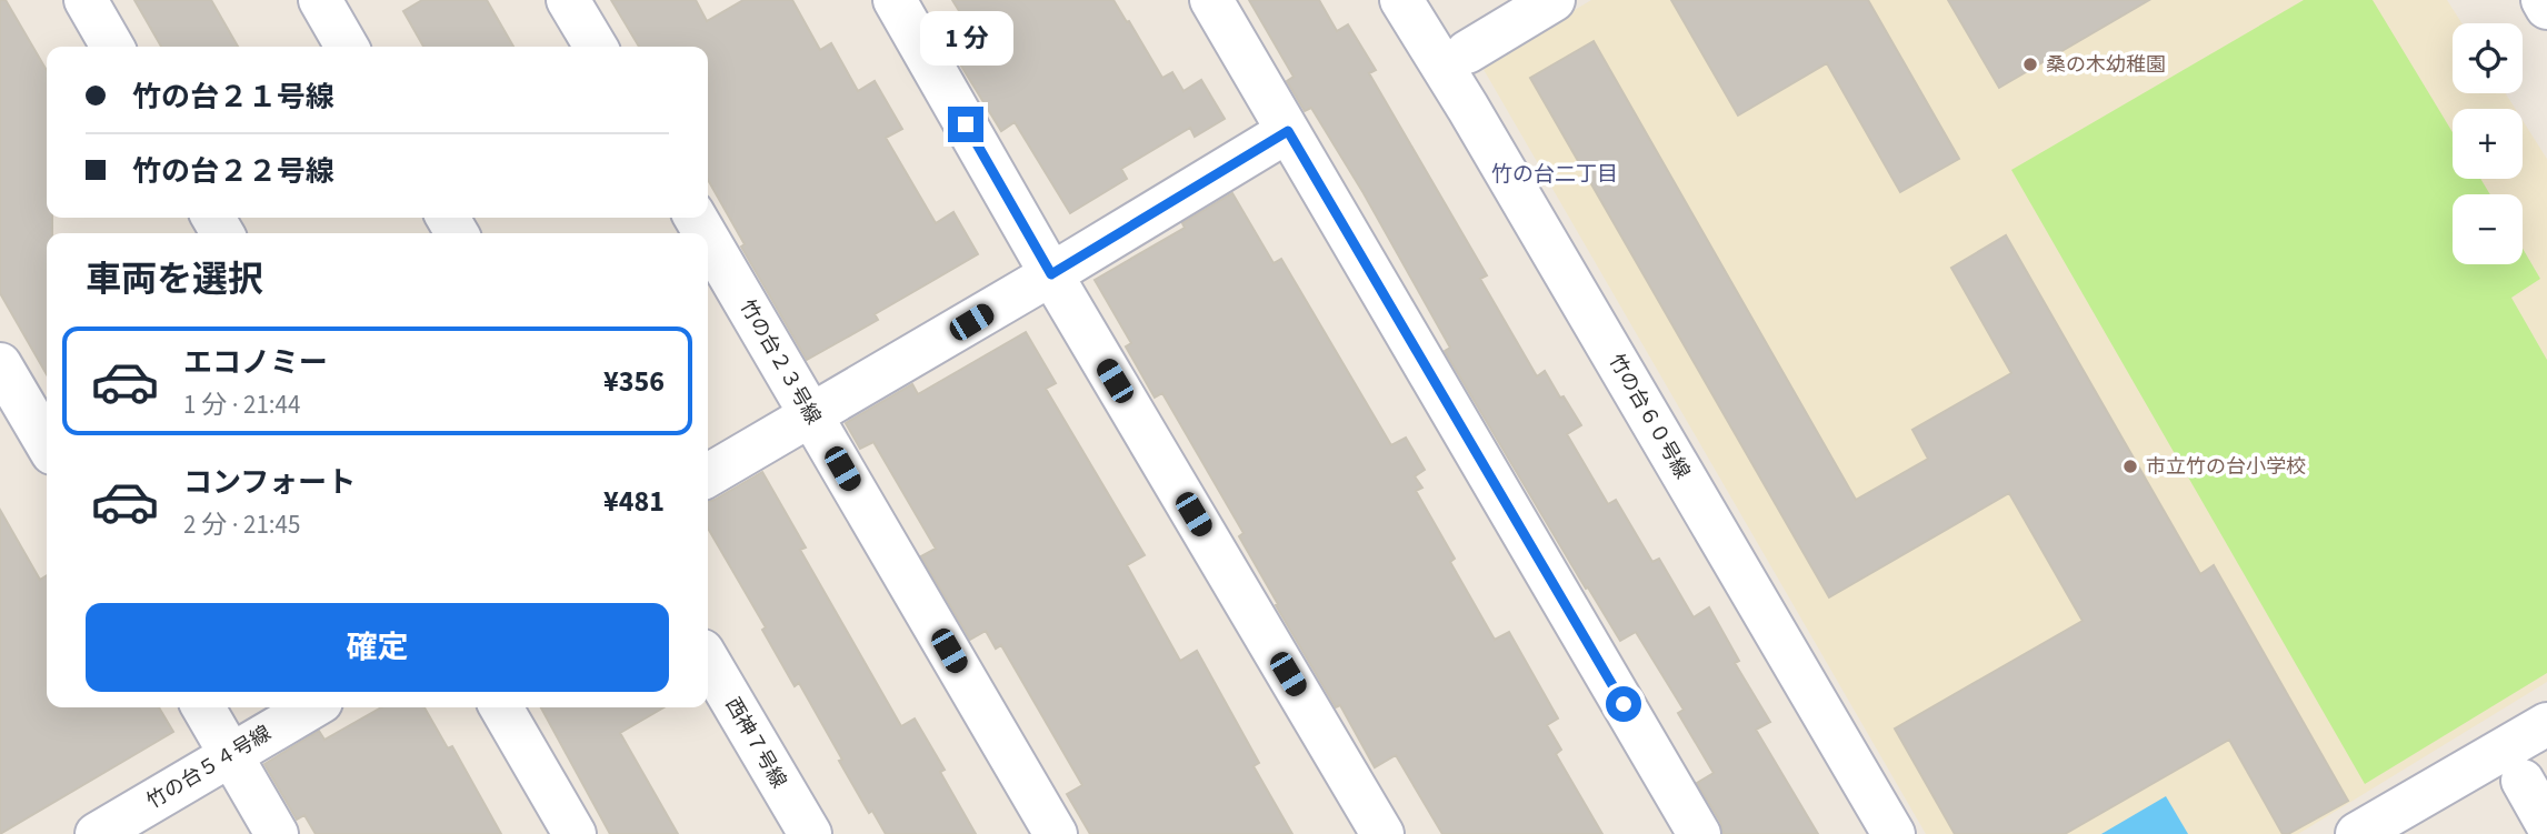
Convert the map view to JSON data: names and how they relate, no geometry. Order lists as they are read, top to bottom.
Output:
{
  "streets": {
    "street": [
      "竹の台２３号線",
      "竹の台６０号線",
      "西神７号線",
      "竹の台５４号線"
    ]
  },
  "districts": ["竹の台二丁目"],
  "places": ["桑の木幼稚園", "市立竹の台小学校"],
  "page": {
    "bubble": "1 分",
    "map_buttons": ["+", "−"],
    "banner": ["竹の台２１号線", "竹の台２２号線"],
    "heading": "車両を選択",
    "list": [
      {
        "name": "エコノミー",
        "note": "1 分 · 21:44",
        "value": "¥356"
      },
      {
        "name": "コンフォート",
        "note": "2 分 · 21:45",
        "value": "¥481"
      }
    ],
    "buttons": "確定"
  }
}
